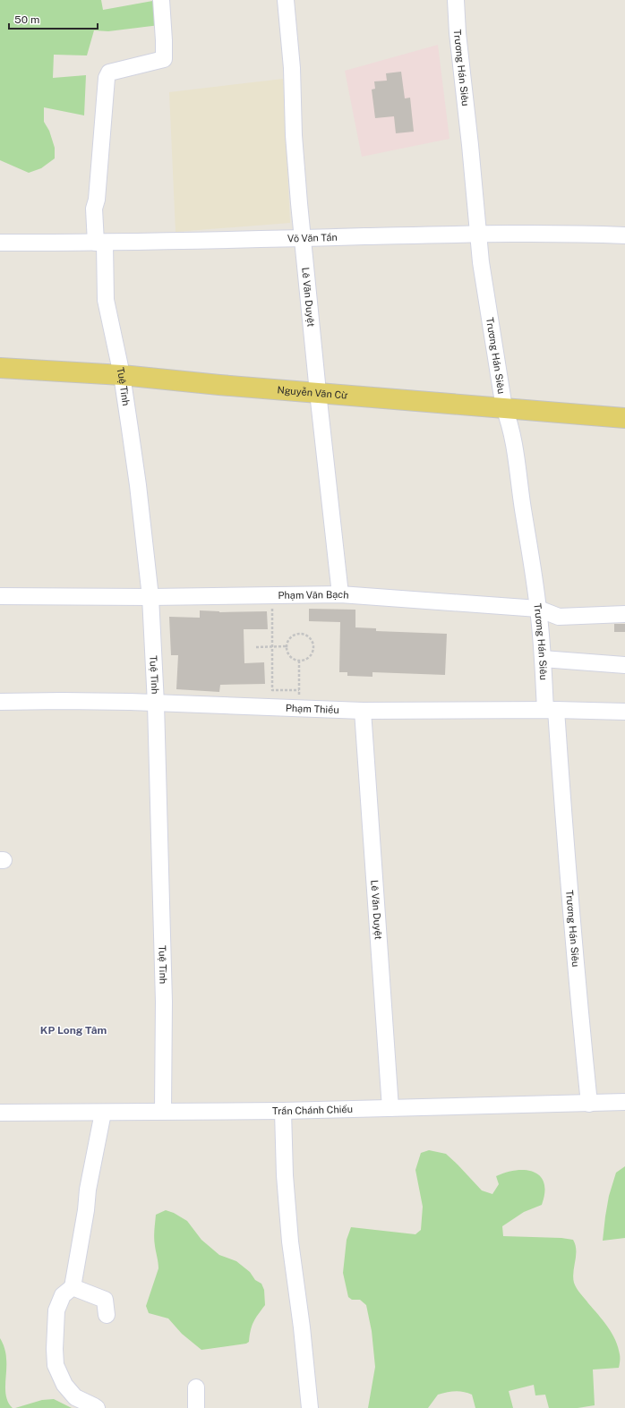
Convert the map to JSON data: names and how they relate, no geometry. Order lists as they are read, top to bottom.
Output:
{
  "streets": {
    "main road": ["Nguyễn Văn Cừ"],
    "street": [
      "Trương Hán Siêu",
      "Võ Văn Tần",
      "Lê Văn Duyệt",
      "Tuệ Tĩnh",
      "Phạm Văn Bạch",
      "Phạm Thiều",
      "Trần Chánh Chiếu"
    ]
  },
  "crossings": [
    ["Trương Hán Siêu", "Võ Văn Tần"],
    ["Trương Hán Siêu", "Nguyễn Văn Cừ"],
    ["Trương Hán Siêu", "Phạm Văn Bạch"],
    ["Trương Hán Siêu", "Phạm Thiều"],
    ["Trương Hán Siêu", "Trần Chánh Chiếu"],
    ["Võ Văn Tần", "Lê Văn Duyệt"],
    ["Võ Văn Tần", "Tuệ Tĩnh"],
    ["Lê Văn Duyệt", "Nguyễn Văn Cừ"],
    ["Lê Văn Duyệt", "Phạm Văn Bạch"],
    ["Lê Văn Duyệt", "Phạm Thiều"],
    ["Lê Văn Duyệt", "Trần Chánh Chiếu"],
    ["Tuệ Tĩnh", "Nguyễn Văn Cừ"],
    ["Tuệ Tĩnh", "Phạm Văn Bạch"],
    ["Tuệ Tĩnh", "Phạm Thiều"],
    ["Tuệ Tĩnh", "Trần Chánh Chiếu"]
  ],
  "districts": ["KP Long Tâm"],
  "scale_bar": "50 m"
}
